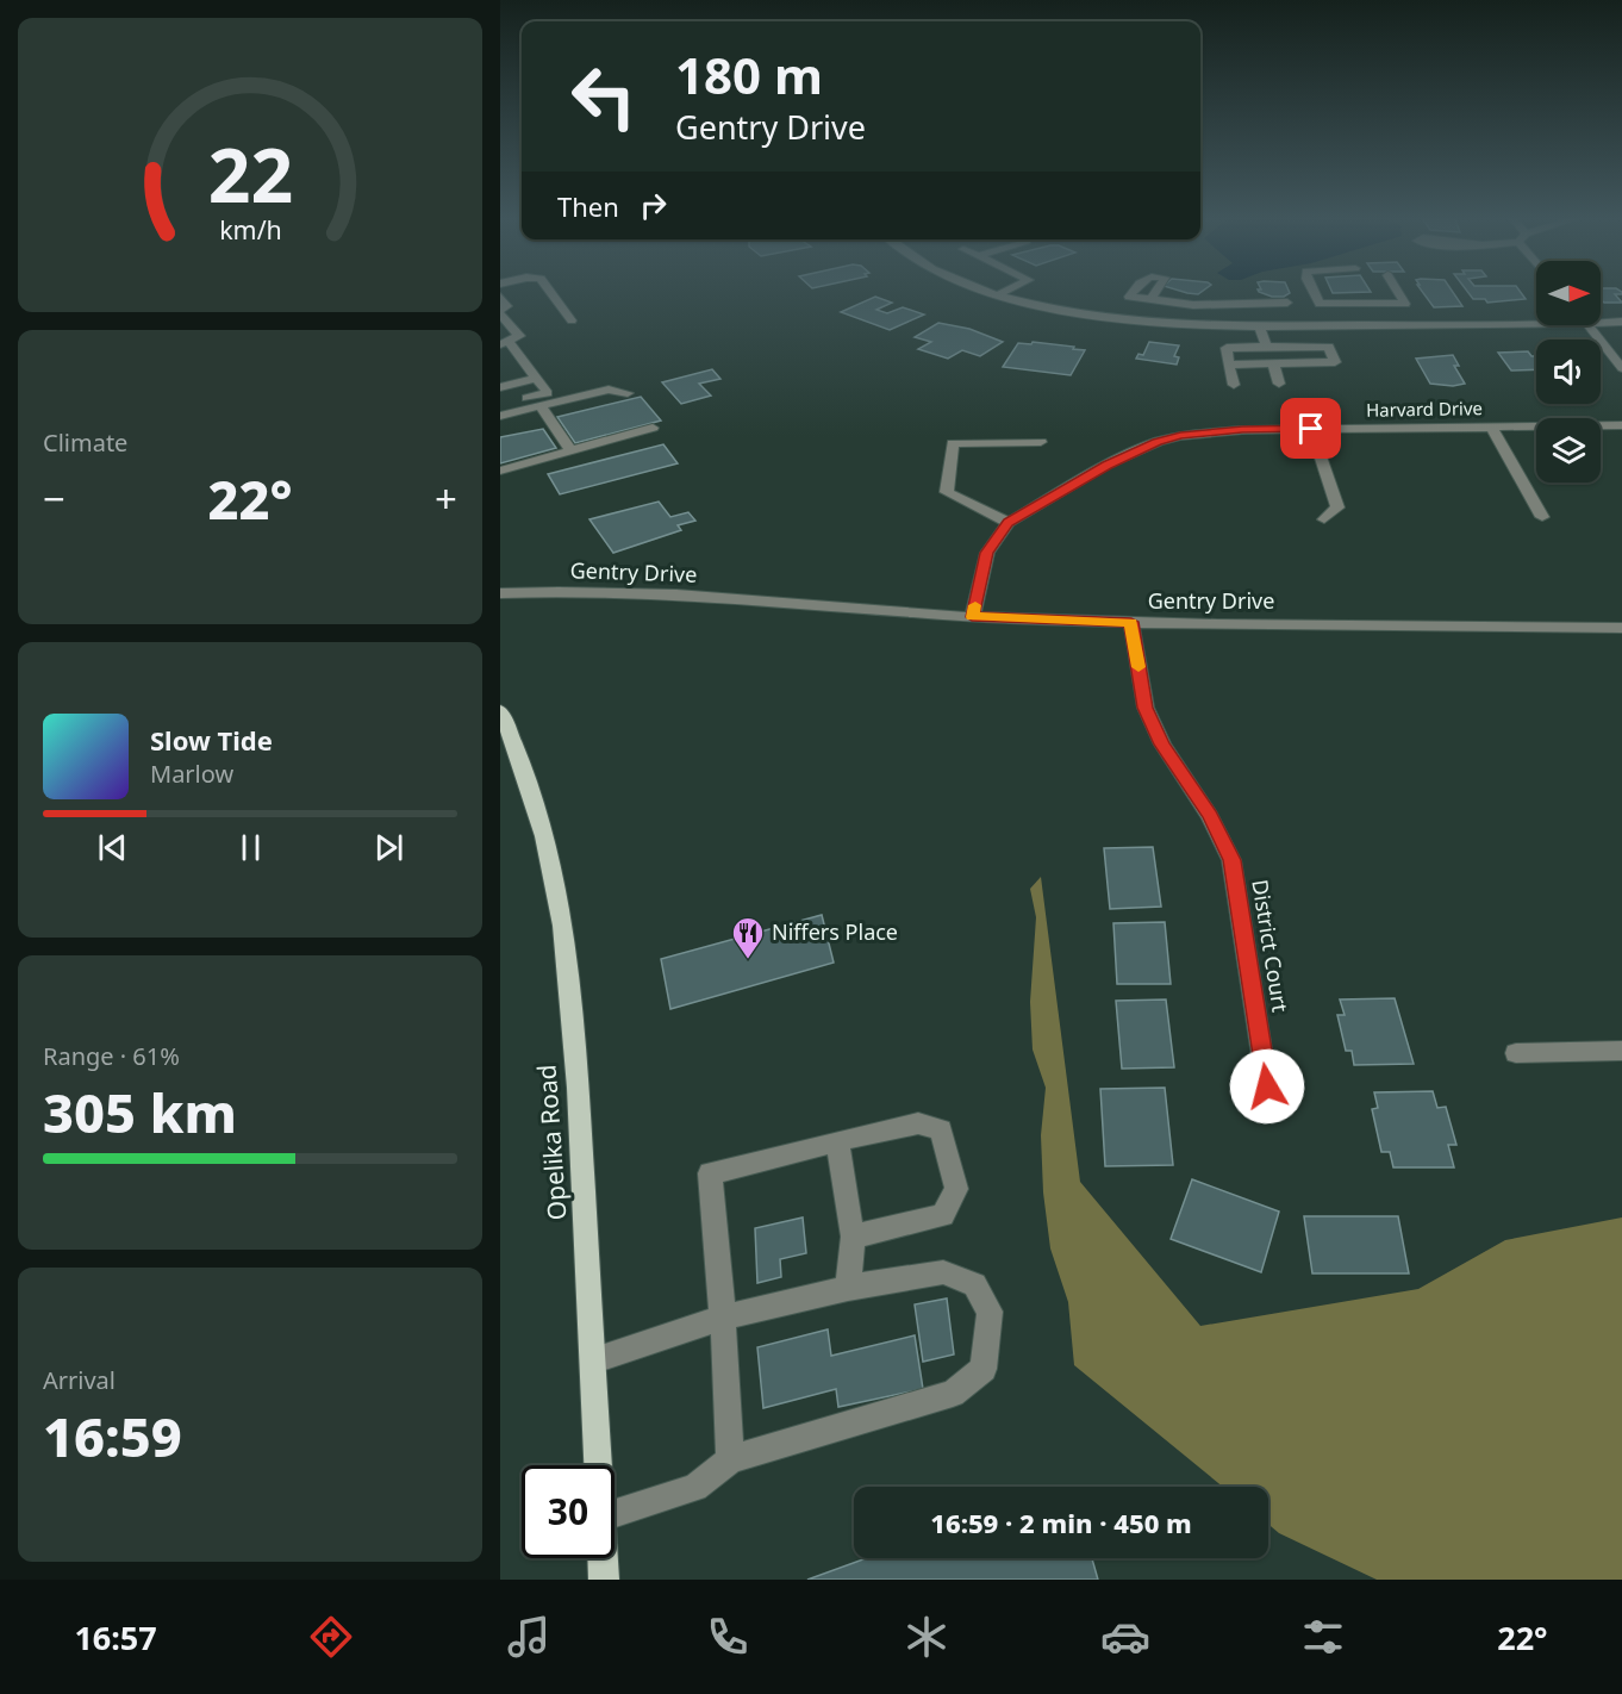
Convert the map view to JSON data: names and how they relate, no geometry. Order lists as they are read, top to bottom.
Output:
{
  "streets": {
    "main road": ["Opelika Road"],
    "street": ["Harvard Drive", "Gentry Drive", "District Court"]
  },
  "crossings": [
    ["Harvard Drive", "Gentry Drive"],
    ["Gentry Drive", "District Court"]
  ],
  "places": {
    "restaurant": ["Niffers Place"]
  },
  "north": "right",
  "page": {
    "turn": ["180 m", "Gentry Drive"],
    "then": "Then",
    "tile": [
      "Climate",
      ["Range · 61%", "305 km"],
      ["Arrival", "16:59"]
    ],
    "heat": ["−", "22°", "+"],
    "song": ["Slow Tide", "Marlow"],
    "limit": "30",
    "trip": "16:59 · 2 min · 450 m",
    "tabs": ["16:57", "22°"],
    "gauge": ["22", "km/h"]
  }
}
